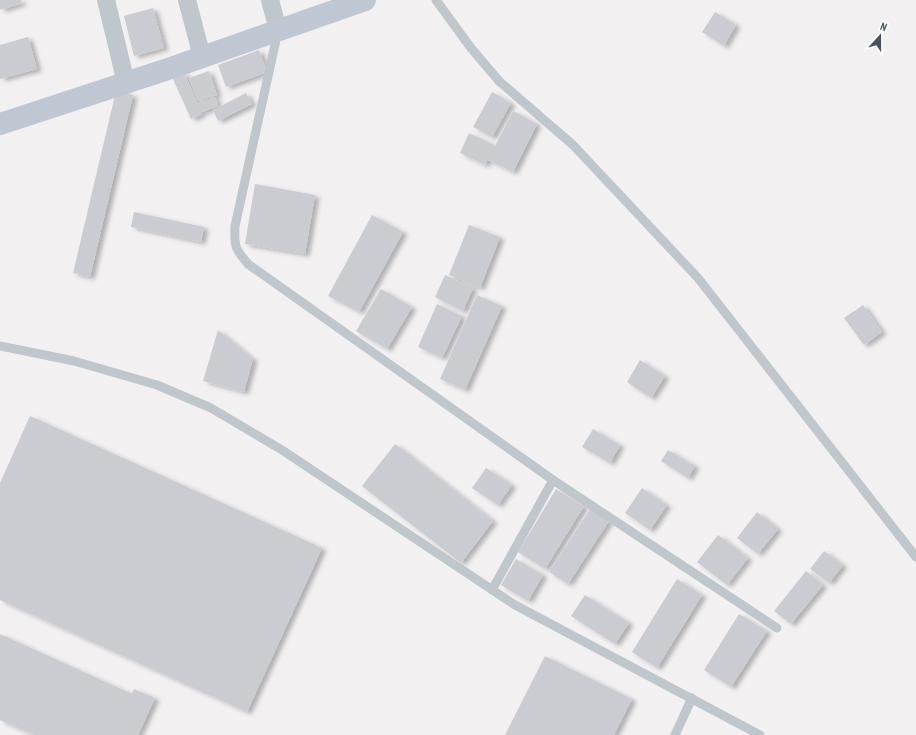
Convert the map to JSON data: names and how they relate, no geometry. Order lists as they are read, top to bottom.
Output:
{
  "north": "top"
}
